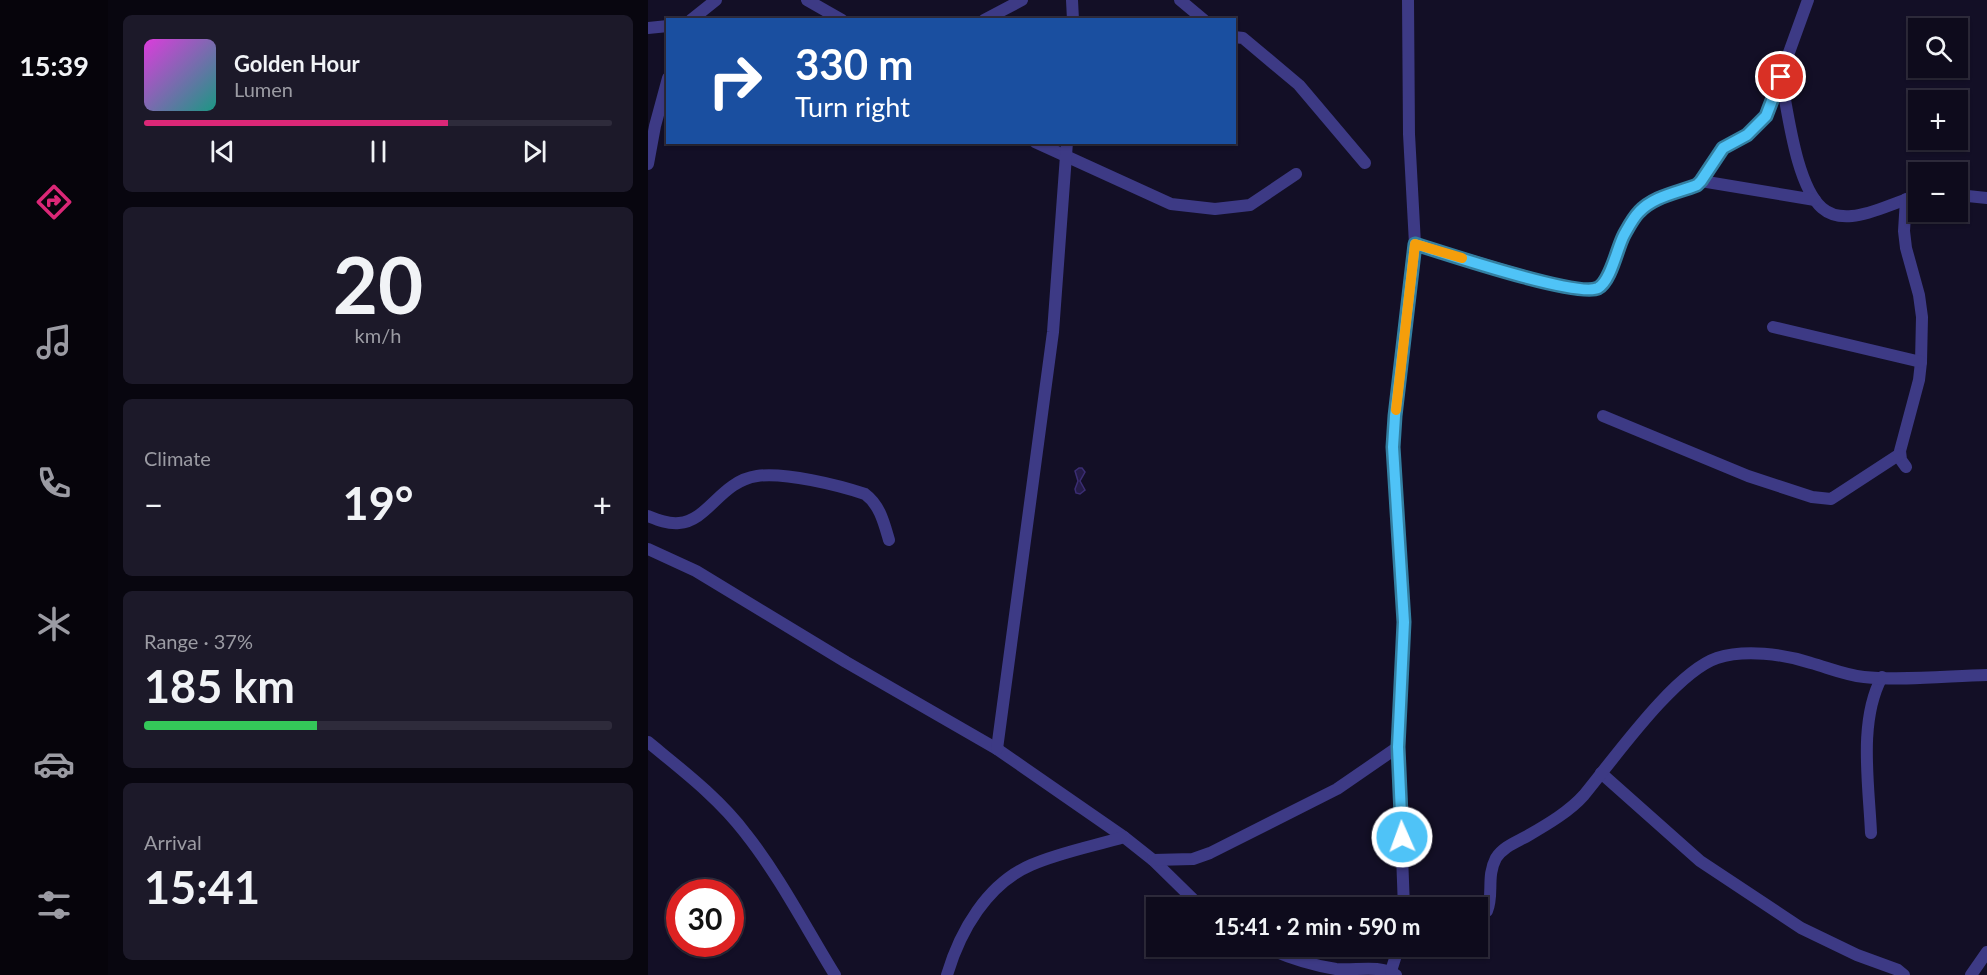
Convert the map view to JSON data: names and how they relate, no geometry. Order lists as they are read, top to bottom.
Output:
{
  "page": {
    "tabs": "15:39",
    "map_buttons": ["+", "−"],
    "turn": ["330 m", "Turn right"],
    "song": ["Golden Hour", "Lumen"],
    "tile": [
      ["20", "km/h"],
      "Climate",
      ["Range · 37%", "185 km"],
      ["Arrival", "15:41"]
    ],
    "heat": ["−", "19°", "+"],
    "limit": "30",
    "trip": "15:41 · 2 min · 590 m"
  }
}
